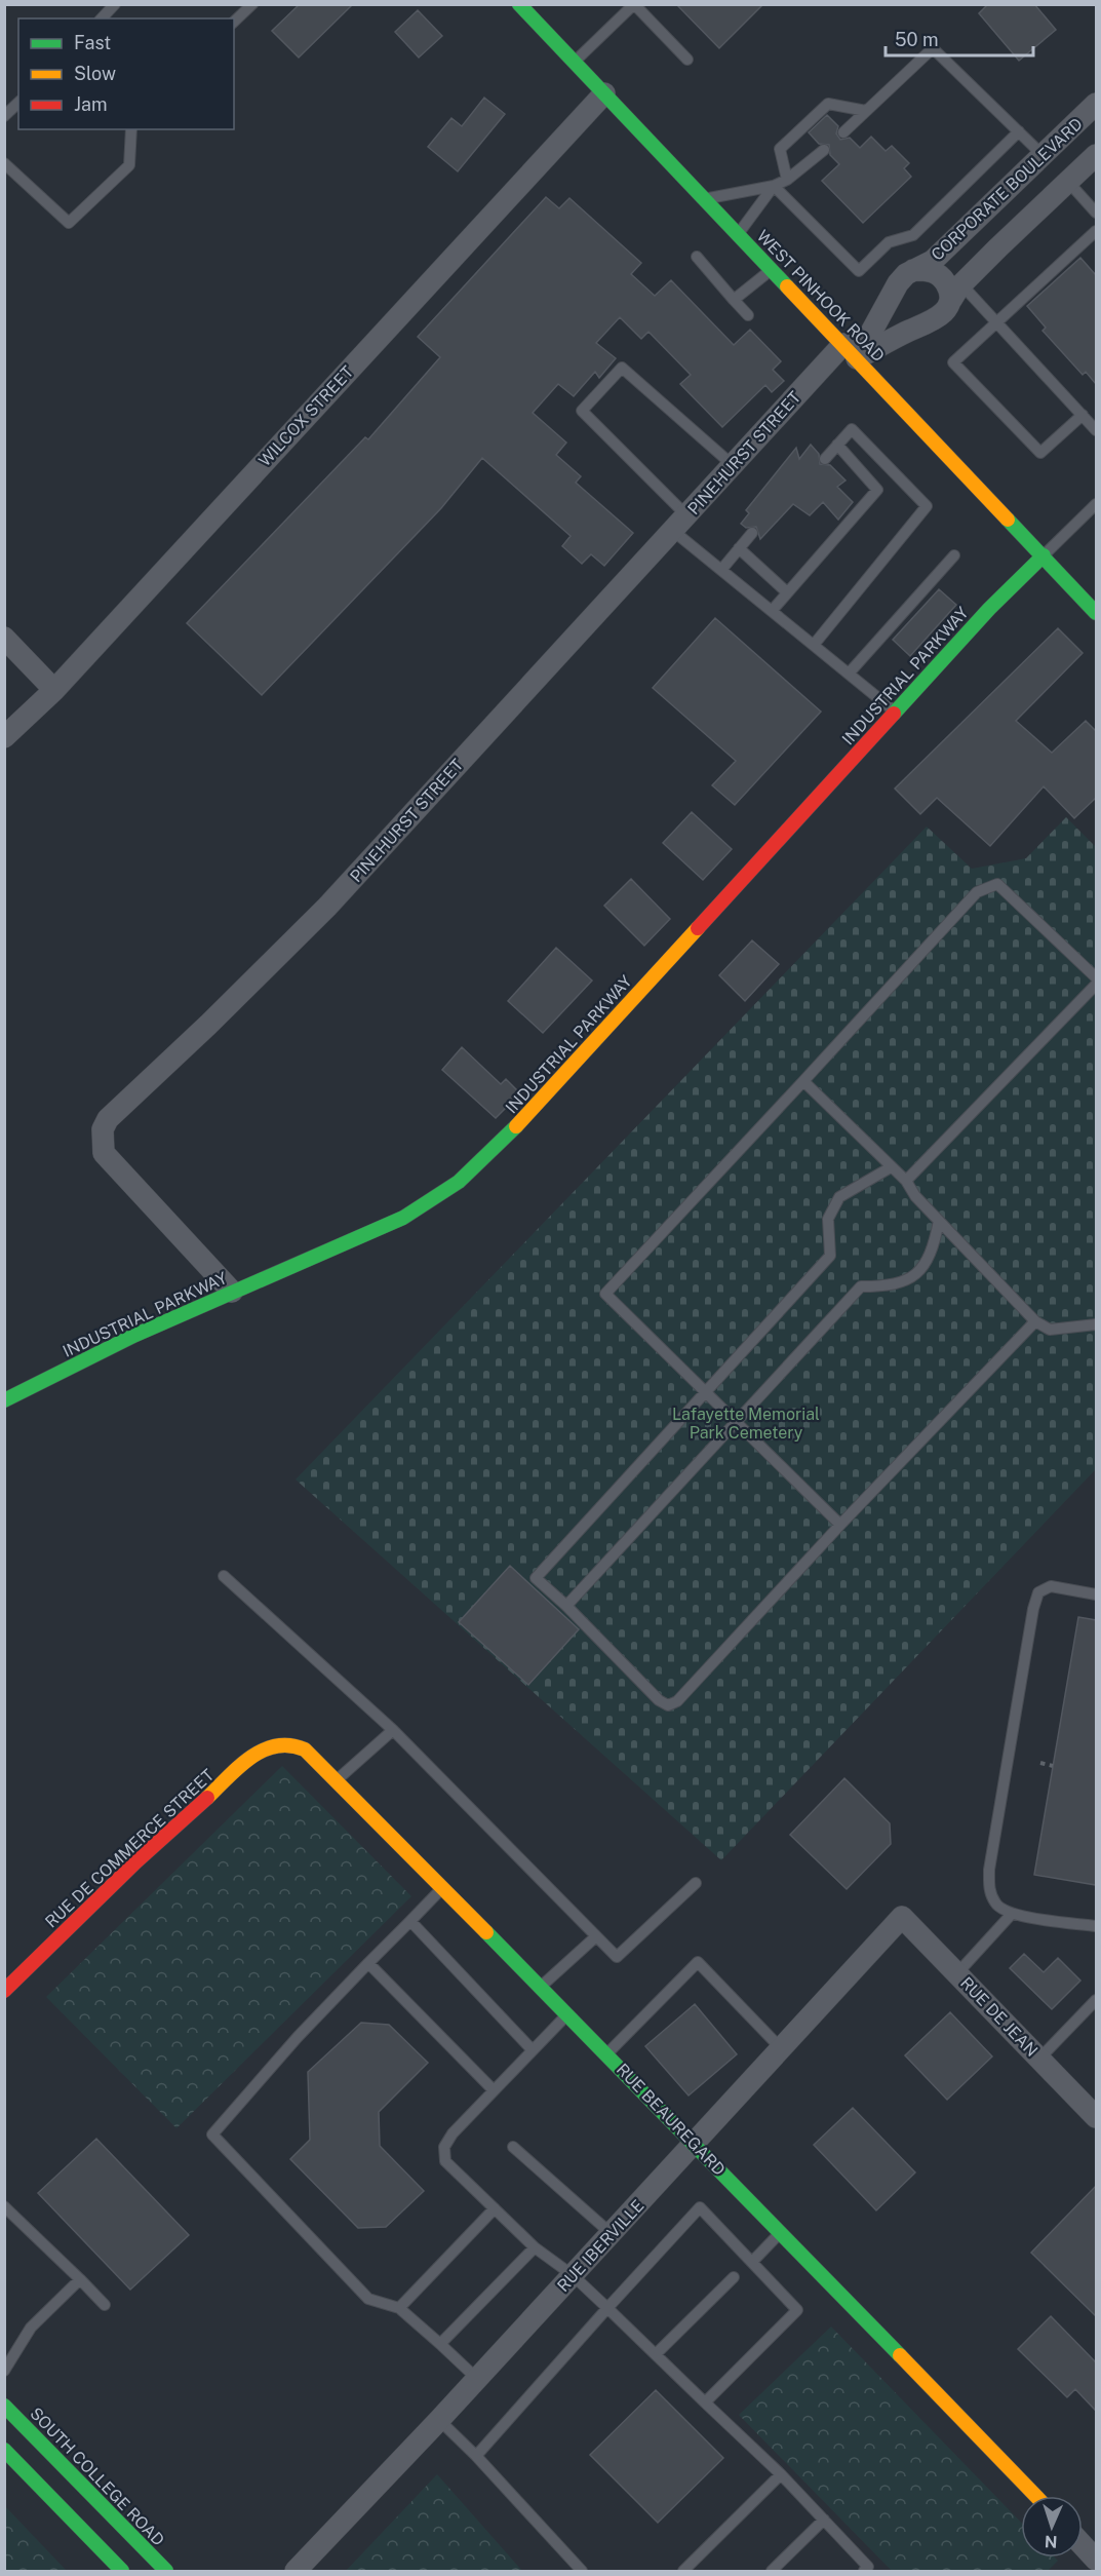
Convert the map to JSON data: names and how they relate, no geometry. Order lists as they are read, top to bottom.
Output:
{
  "streets": {
    "street": [
      "CORPORATE BOULEVARD",
      "WEST PINHOOK ROAD",
      "WILCOX STREET",
      "PINEHURST STREET",
      "INDUSTRIAL PARKWAY",
      "RUE DE COMMERCE STREET",
      "RUE DE JEAN",
      "RUE BEAUREGARD",
      "RUE IBERVILLE",
      "SOUTH COLLEGE ROAD"
    ]
  },
  "crossings": [
    ["CORPORATE BOULEVARD", "WEST PINHOOK ROAD"],
    ["CORPORATE BOULEVARD", "PINEHURST STREET"],
    ["WEST PINHOOK ROAD", "WILCOX STREET"],
    ["WEST PINHOOK ROAD", "PINEHURST STREET"],
    ["WEST PINHOOK ROAD", "INDUSTRIAL PARKWAY"],
    ["PINEHURST STREET", "INDUSTRIAL PARKWAY"],
    ["RUE DE COMMERCE STREET", "RUE BEAUREGARD"],
    ["RUE DE JEAN", "RUE IBERVILLE"],
    ["RUE BEAUREGARD", "RUE IBERVILLE"]
  ],
  "parks": ["Lafayette Memorial Park Cemetery"],
  "legend": ["Fast", "Slow", "Jam"],
  "scale_bar": "50 m",
  "north": "bottom"
}
